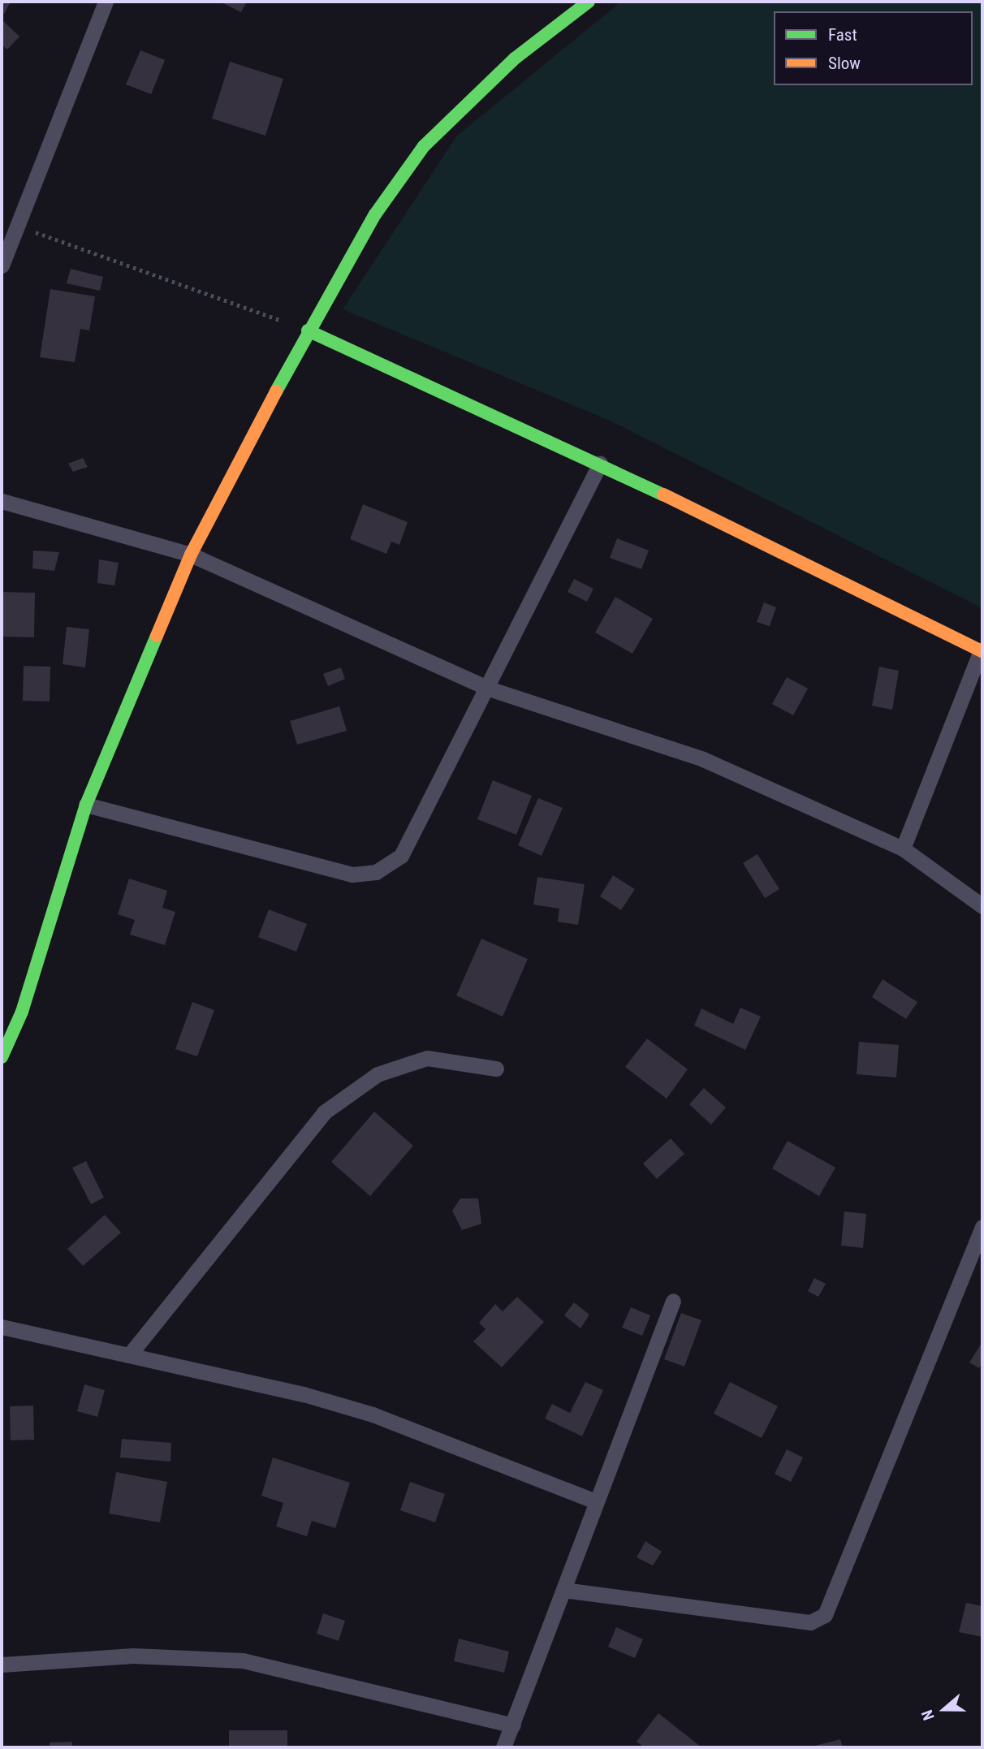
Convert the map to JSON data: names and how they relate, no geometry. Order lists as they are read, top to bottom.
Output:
{
  "legend": ["Fast", "Slow"],
  "north": "left"
}
